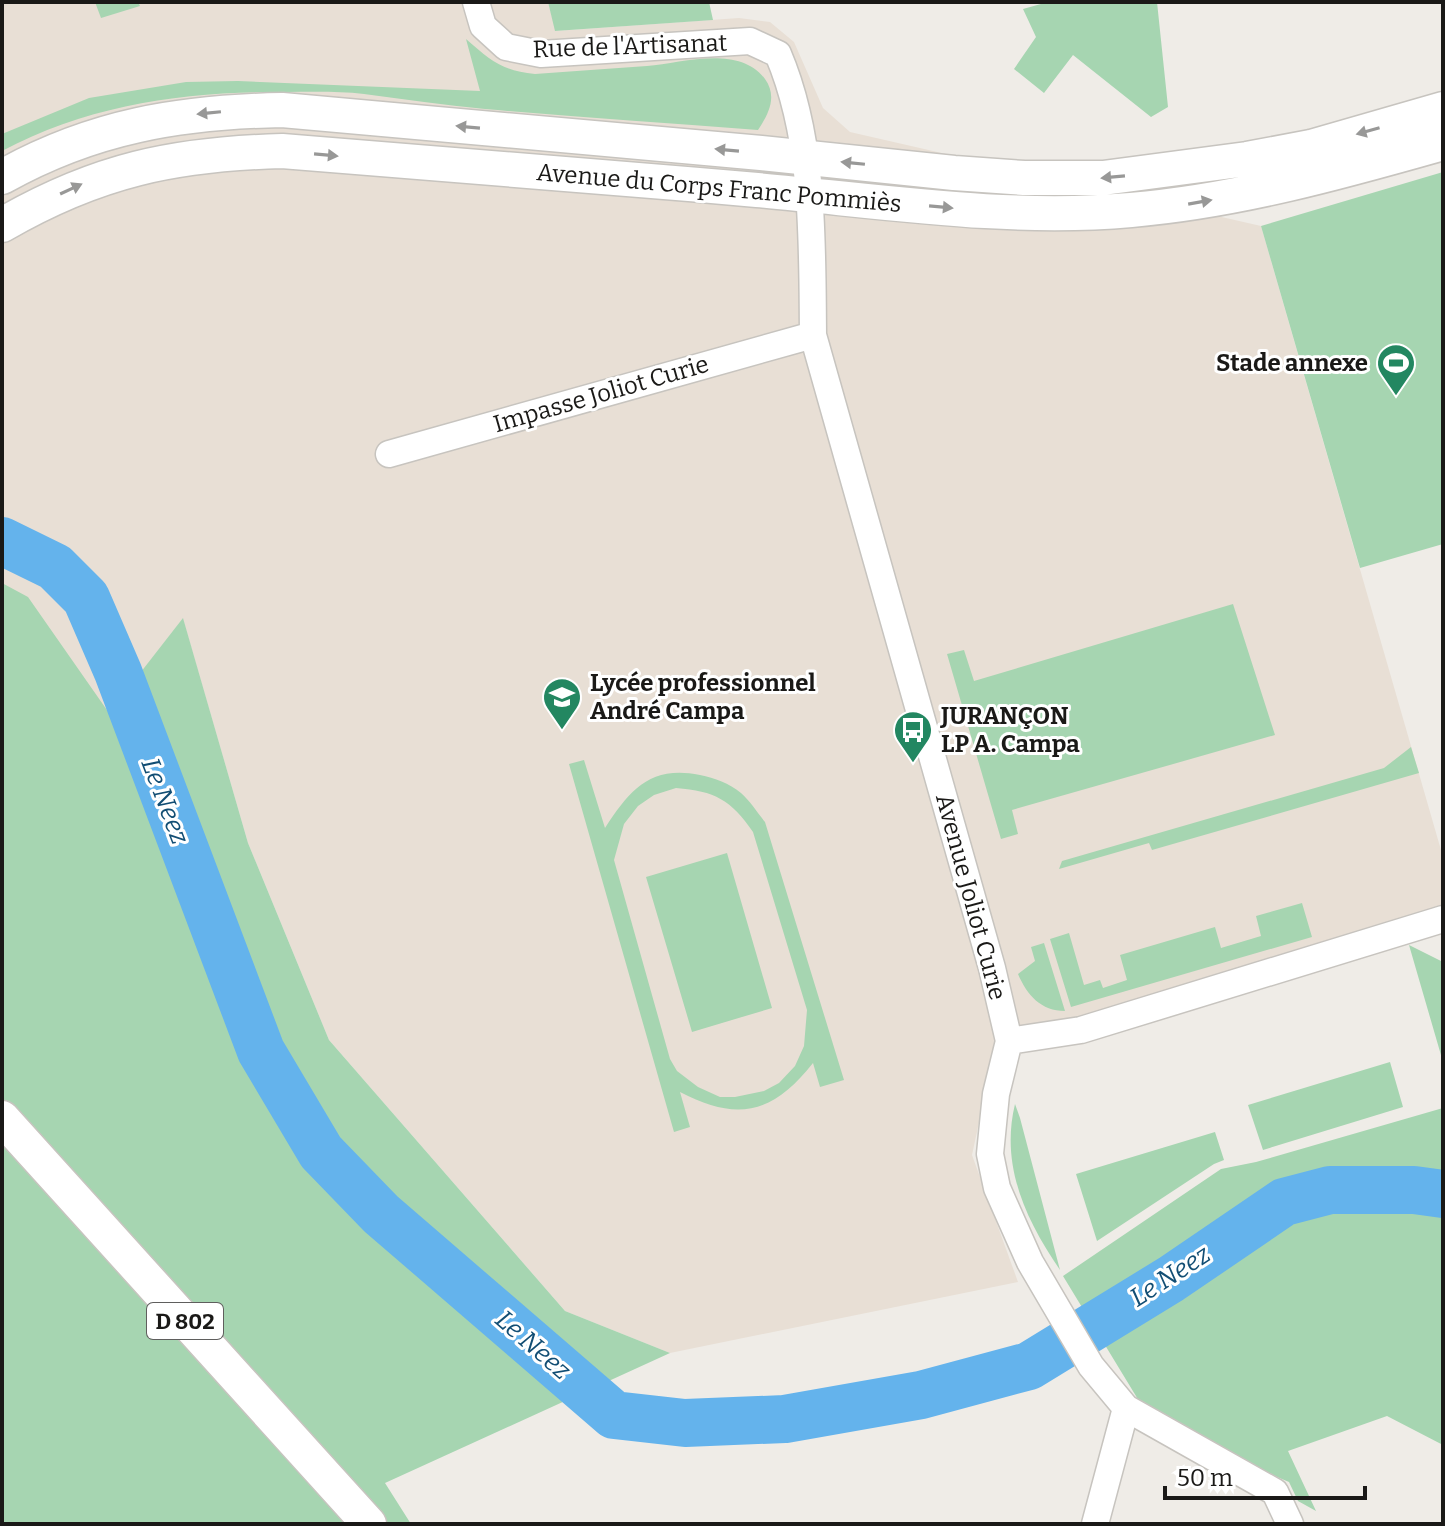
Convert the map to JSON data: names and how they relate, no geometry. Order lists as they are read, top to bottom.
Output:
{
  "streets": {
    "main road": ["Avenue du Corps Franc Pommiès", "D 802"],
    "street": ["Rue de l'Artisanat", "Impasse Joliot Curie", "Avenue Joliot Curie"]
  },
  "crossings": [
    ["Rue de l'Artisanat", "Avenue du Corps Franc Pommiès"],
    ["Rue de l'Artisanat", "Avenue Joliot Curie"],
    ["Avenue du Corps Franc Pommiès", "Avenue Joliot Curie"],
    ["Impasse Joliot Curie", "Avenue Joliot Curie"]
  ],
  "water": ["Le Neez"],
  "places": {
    "sports": ["Stade annexe"],
    "school or university": ["Lycée professionnel André Campa"],
    "bus stop": ["JURANÇON LP A. Campa"]
  },
  "scale_bar": "50 m"
}
